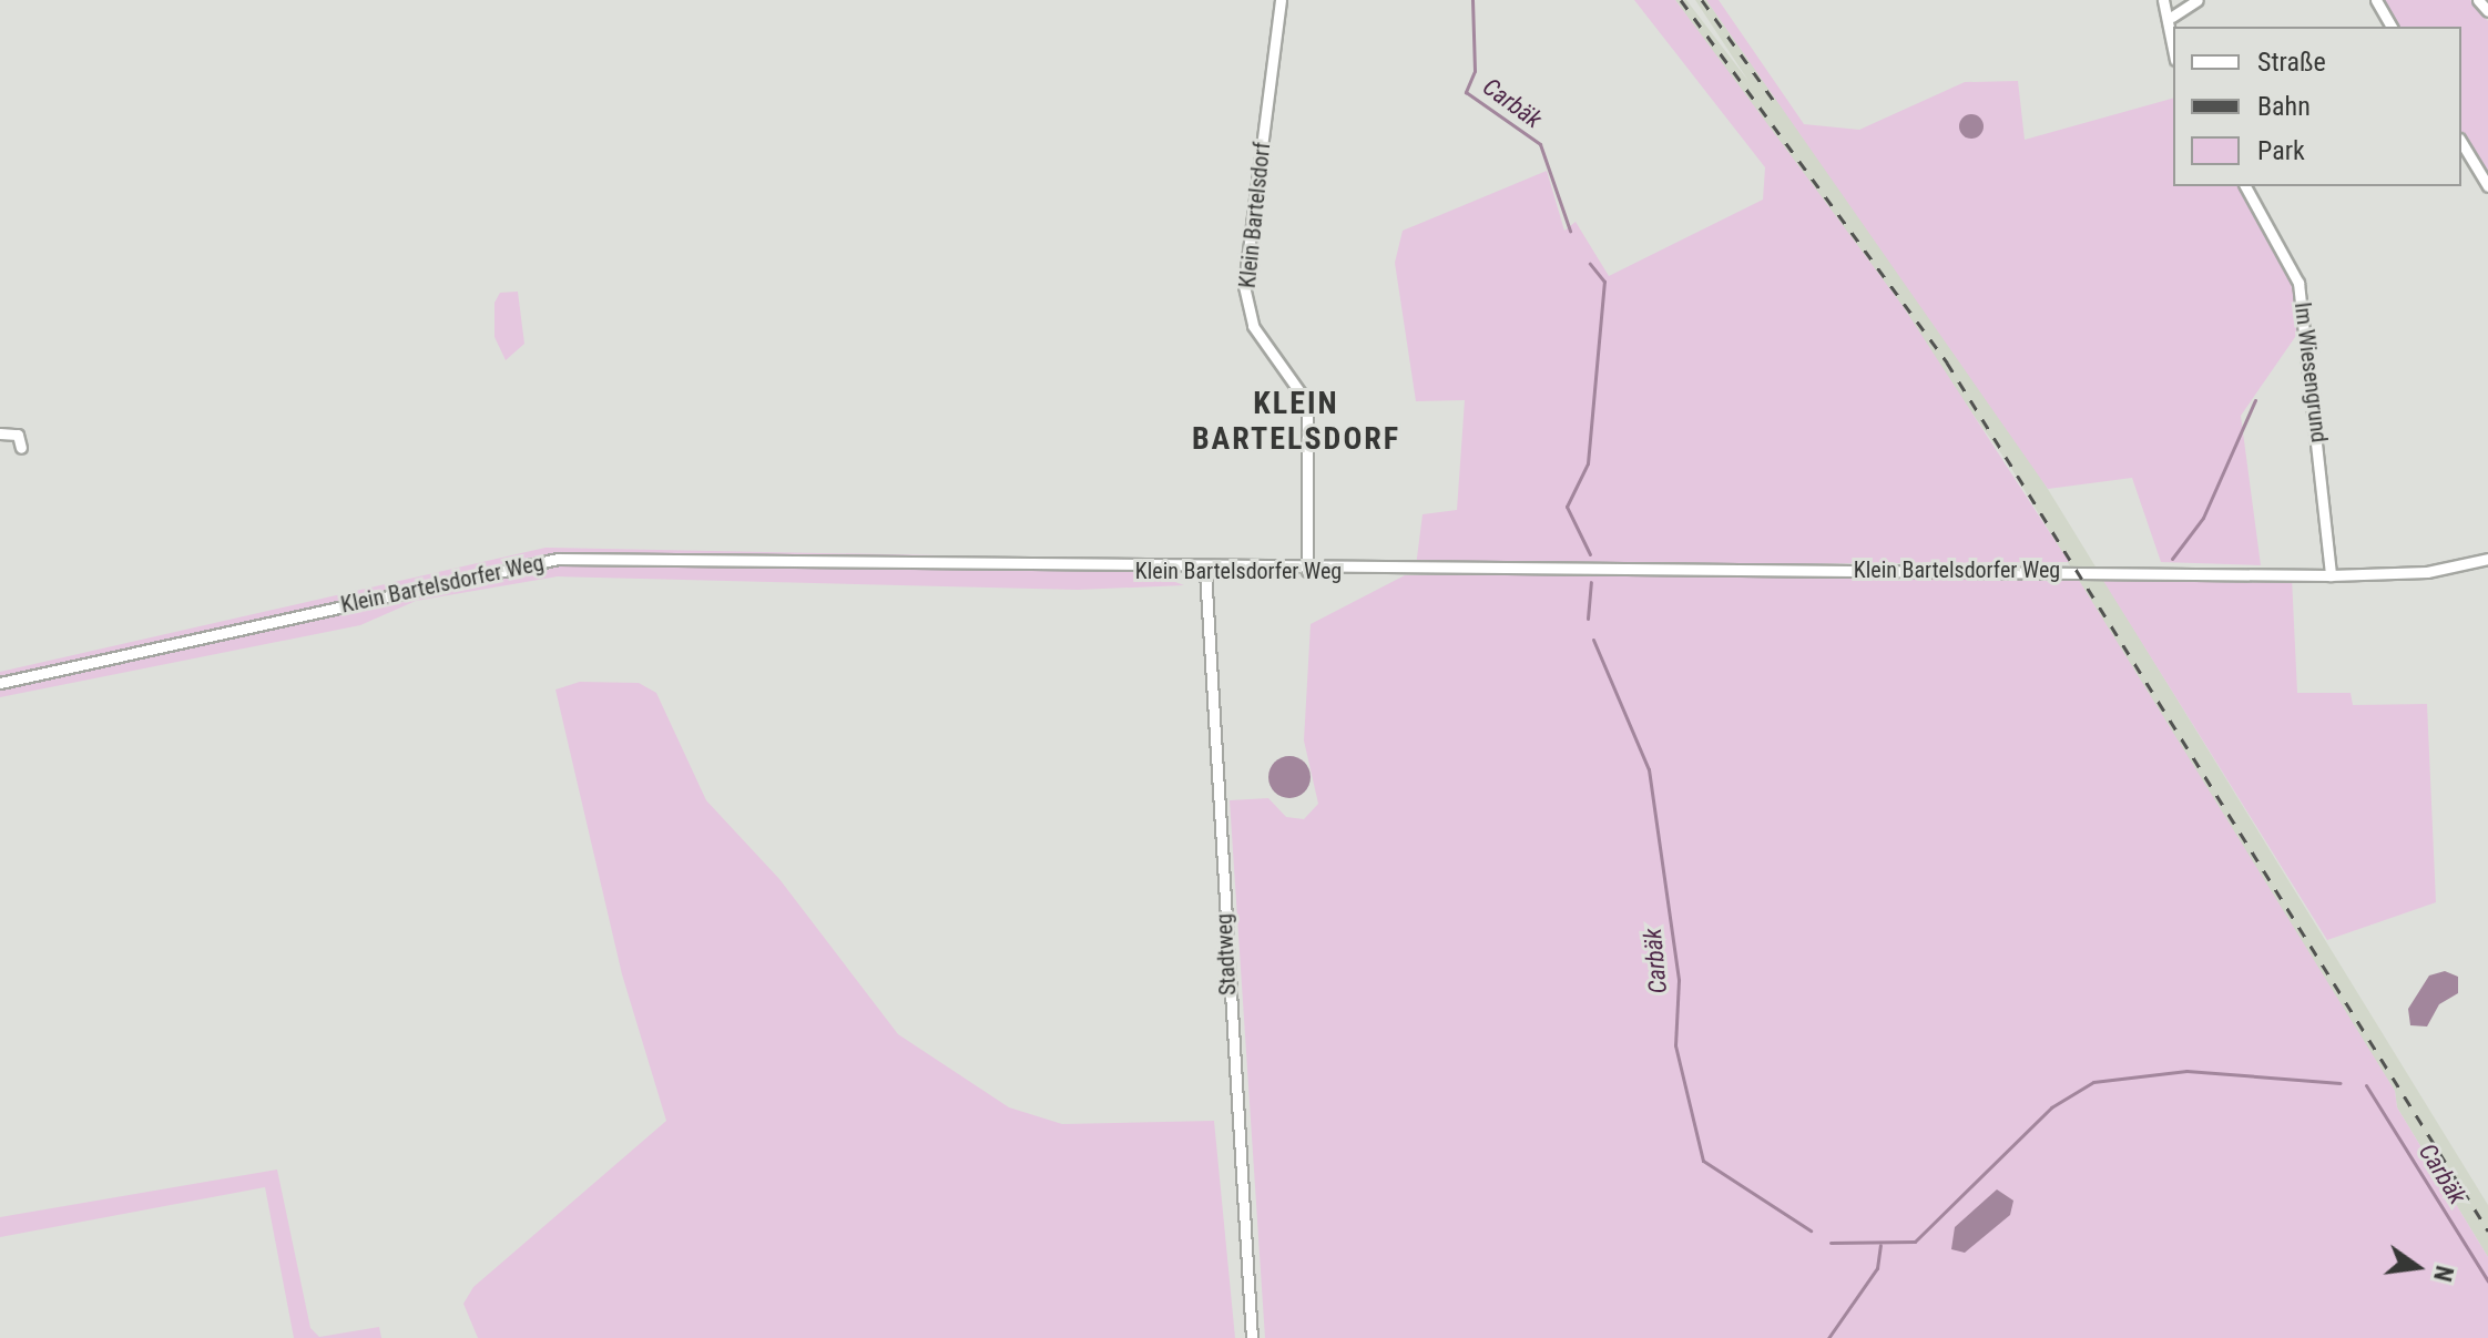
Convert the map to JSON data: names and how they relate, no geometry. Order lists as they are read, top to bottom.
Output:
{
  "streets": {
    "street": [
      "Klein Bartelsdorf",
      "Im Wiesengrund",
      "Klein Bartelsdorfer Weg",
      "Stadtweg"
    ]
  },
  "crossings": [
    ["Klein Bartelsdorf", "Klein Bartelsdorfer Weg"],
    ["Im Wiesengrund", "Klein Bartelsdorfer Weg"],
    ["Klein Bartelsdorfer Weg", "Stadtweg"]
  ],
  "districts": ["KLEIN BARTELSDORF"],
  "water": ["Carbäk"],
  "legend": ["Straße", "Bahn", "Park"],
  "north": "right"
}
